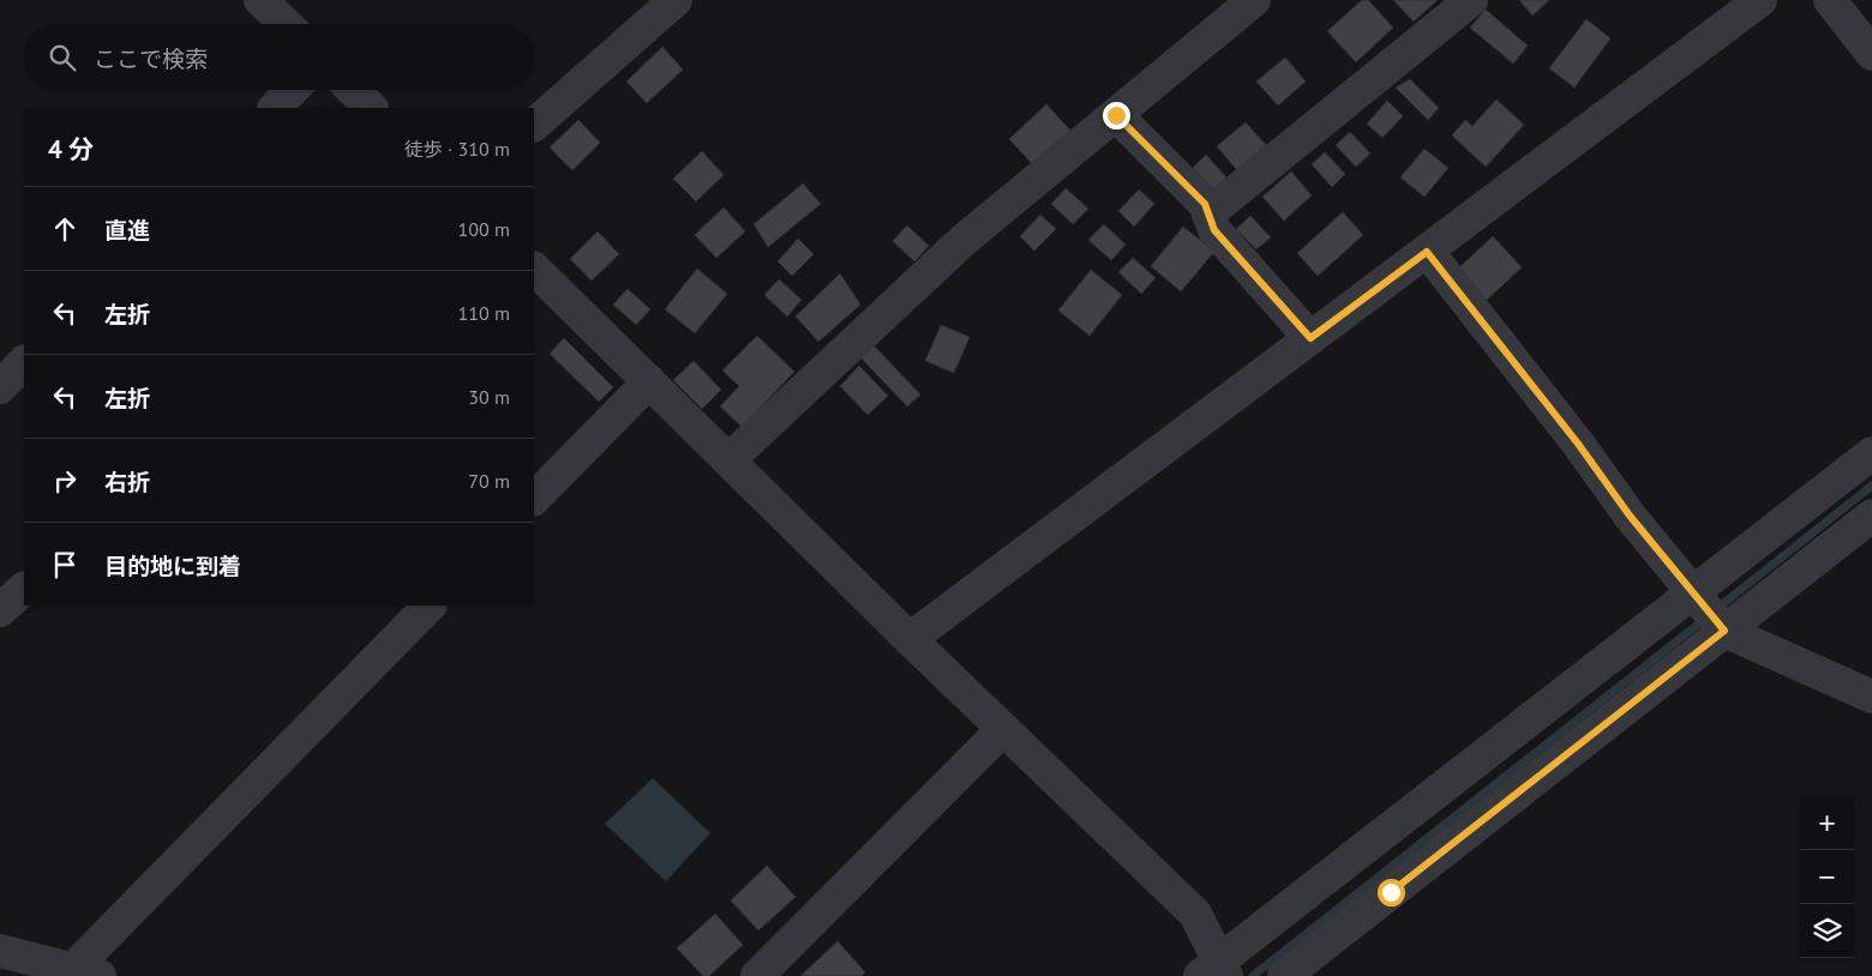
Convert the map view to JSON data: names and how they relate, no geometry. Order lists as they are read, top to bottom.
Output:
{
  "page": {
    "search": "ここで検索",
    "heading": ["4 分", "徒歩 · 310 m"],
    "list": [
      ["直進", "100 m"],
      ["左折", "110 m"],
      ["左折", "30 m"],
      ["右折", "70 m"],
      "目的地に到着"
    ],
    "map_buttons": ["+", "−"]
  }
}
